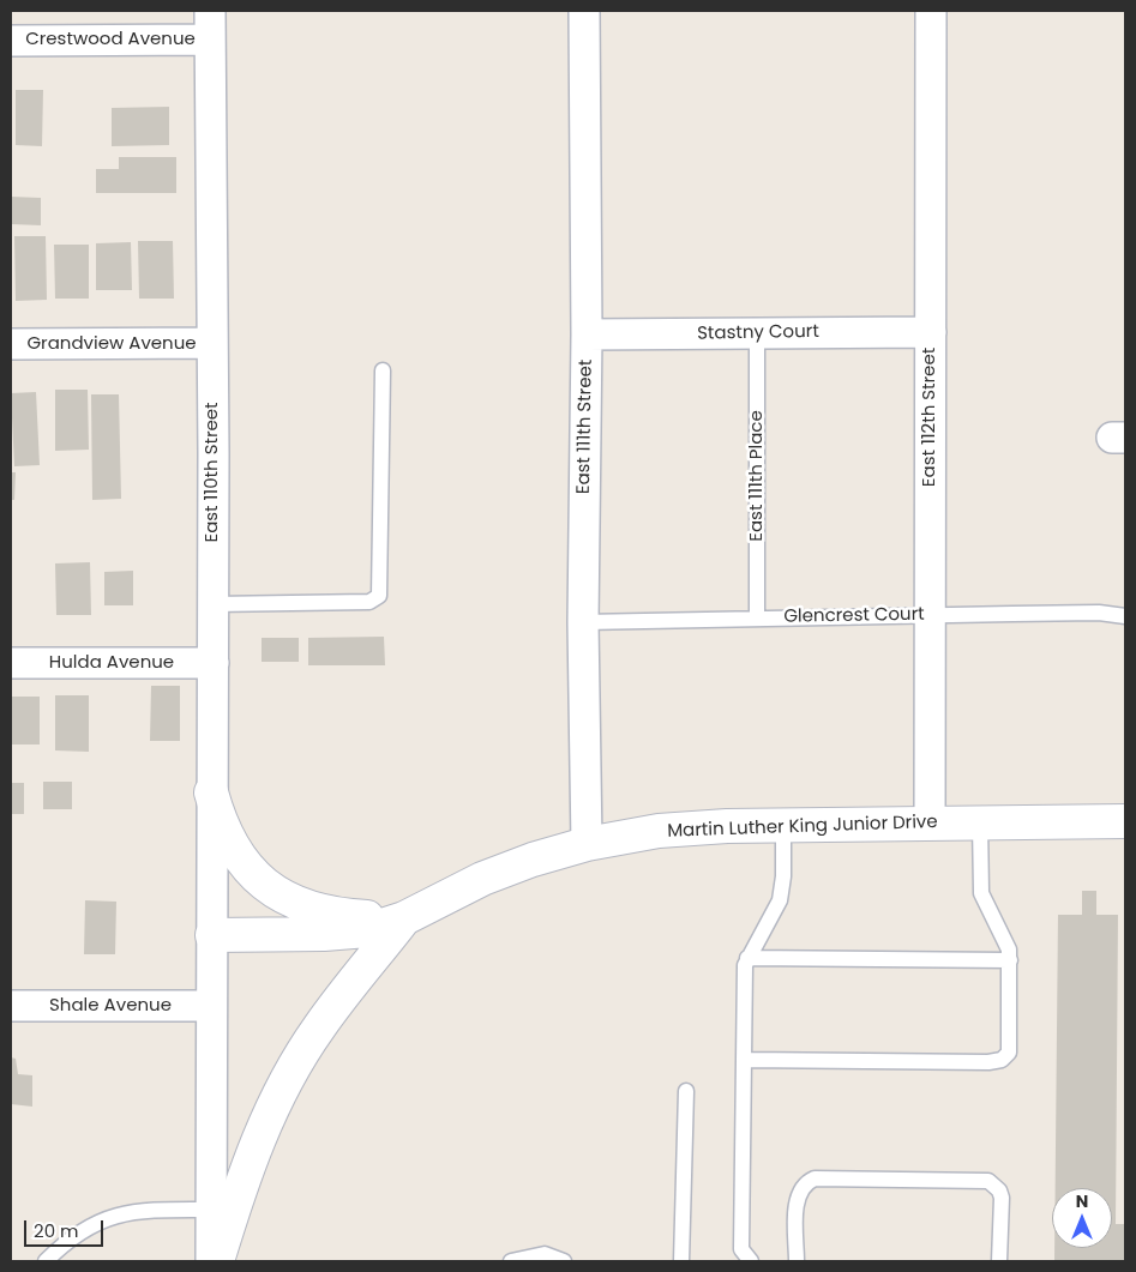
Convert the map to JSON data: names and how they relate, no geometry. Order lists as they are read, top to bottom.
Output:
{
  "streets": {
    "street": [
      "Crestwood Avenue",
      "Stastny Court",
      "Grandview Avenue",
      "East 112th Street",
      "East 111th Street",
      "East 110th Street",
      "Hulda Avenue",
      "Martin Luther King Junior Drive",
      "Shale Avenue"
    ],
    "lane": ["East 111th Place", "Glencrest Court"]
  },
  "crossings": [
    ["Crestwood Avenue", "East 110th Street"],
    ["Stastny Court", "East 112th Street"],
    ["Stastny Court", "East 111th Street"],
    ["Stastny Court", "East 111th Place"],
    ["Grandview Avenue", "East 110th Street"],
    ["East 112th Street", "Glencrest Court"],
    ["East 112th Street", "Martin Luther King Junior Drive"],
    ["East 111th Street", "Glencrest Court"],
    ["East 111th Street", "Martin Luther King Junior Drive"],
    ["East 110th Street", "Hulda Avenue"],
    ["East 110th Street", "Martin Luther King Junior Drive"],
    ["East 111th Place", "Glencrest Court"]
  ],
  "scale_bar": "20 m",
  "north": "top"
}
